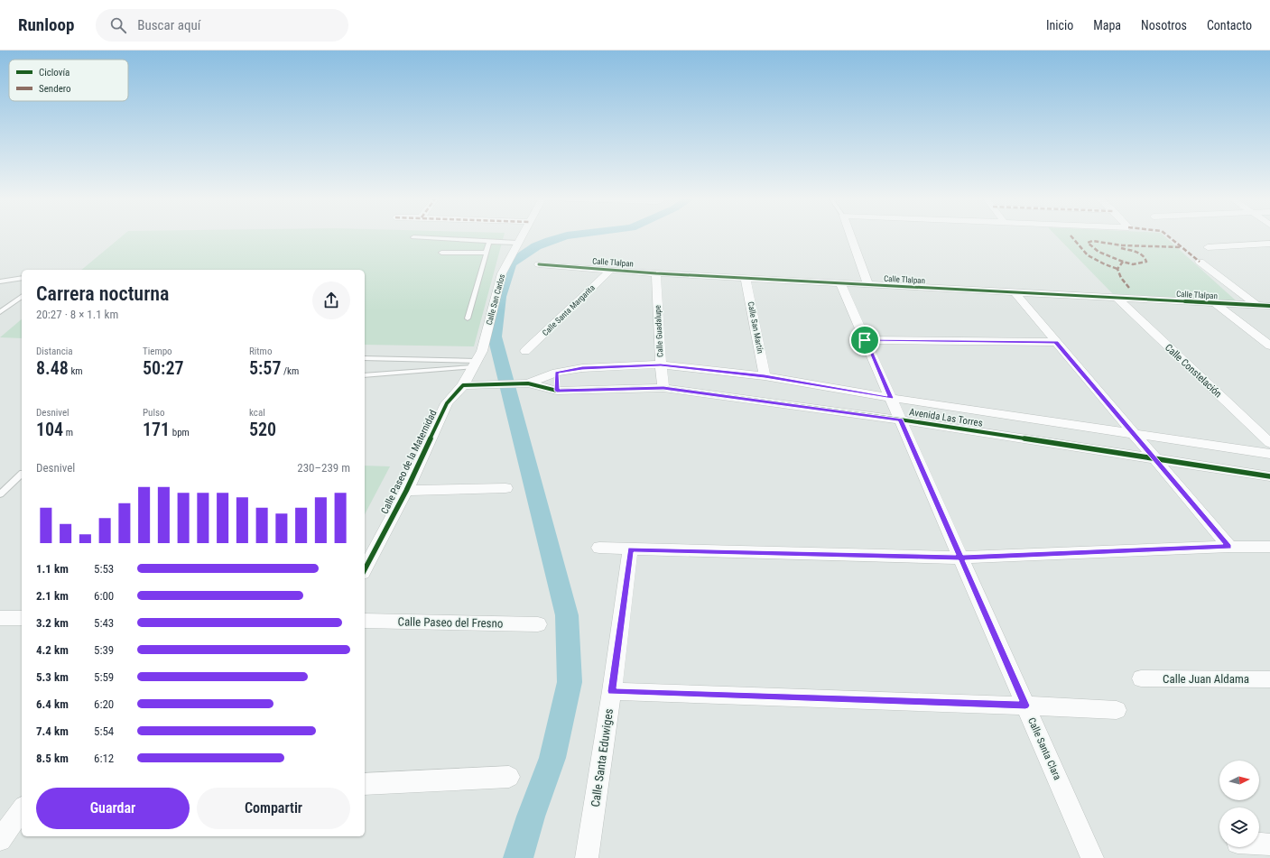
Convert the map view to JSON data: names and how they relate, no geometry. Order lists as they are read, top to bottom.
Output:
{
  "streets": {
    "street": [
      "Calle Tlalpan",
      "Calle San Carlos",
      "Calle Santa Margarita",
      "Calle San Martín",
      "Calle Guadalupe",
      "Calle Constelación",
      "Avenida Las Torres",
      "Calle Paseo de la Maternidad",
      "Calle Paseo del Fresno",
      "Calle Juan Aldama",
      "Calle Santa Clara",
      "Calle Santa Eduwiges"
    ]
  },
  "crossings": [
    ["Calle Tlalpan", "Calle Santa Margarita"],
    ["Calle Tlalpan", "Calle San Martín"],
    ["Calle Tlalpan", "Calle Guadalupe"],
    ["Calle Tlalpan", "Calle Constelación"],
    ["Calle Tlalpan", "Calle Santa Clara"],
    ["Calle San Carlos", "Avenida Las Torres"],
    ["Calle San Carlos", "Calle Paseo de la Maternidad"],
    ["Calle San Martín", "Avenida Las Torres"],
    ["Calle Guadalupe", "Avenida Las Torres"],
    ["Avenida Las Torres", "Calle Paseo de la Maternidad"],
    ["Avenida Las Torres", "Calle Santa Clara"]
  ],
  "legend": ["Ciclovía", "Sendero"],
  "north": "right",
  "page": {
    "header": "Runloop",
    "search": "Buscar aquí",
    "nav": [
      "Inicio",
      "Mapa",
      "Nosotros",
      "Contacto"
    ],
    "heading": ["Carrera nocturna", "20:27 · 8 × 1.1 km"],
    "stats": [
      ["Distancia", "8.48 km"],
      ["Tiempo", "50:27"],
      ["Ritmo", "5:57 /km"],
      ["Desnivel", "104 m"],
      ["Pulso", "171 bpm"],
      ["kcal", "520"]
    ],
    "chart": ["Desnivel", "230–239 m"],
    "list": [
      {
        "name": "1.1 km",
        "note": "5:53"
      },
      {
        "name": "2.1 km",
        "note": "6:00"
      },
      {
        "name": "3.2 km",
        "note": "5:43"
      },
      {
        "name": "4.2 km",
        "note": "5:39"
      },
      {
        "name": "5.3 km",
        "note": "5:59"
      },
      {
        "name": "6.4 km",
        "note": "6:20"
      },
      {
        "name": "7.4 km",
        "note": "5:54"
      },
      {
        "name": "8.5 km",
        "note": "6:12"
      }
    ],
    "buttons": ["Guardar", "Compartir"]
  }
}
